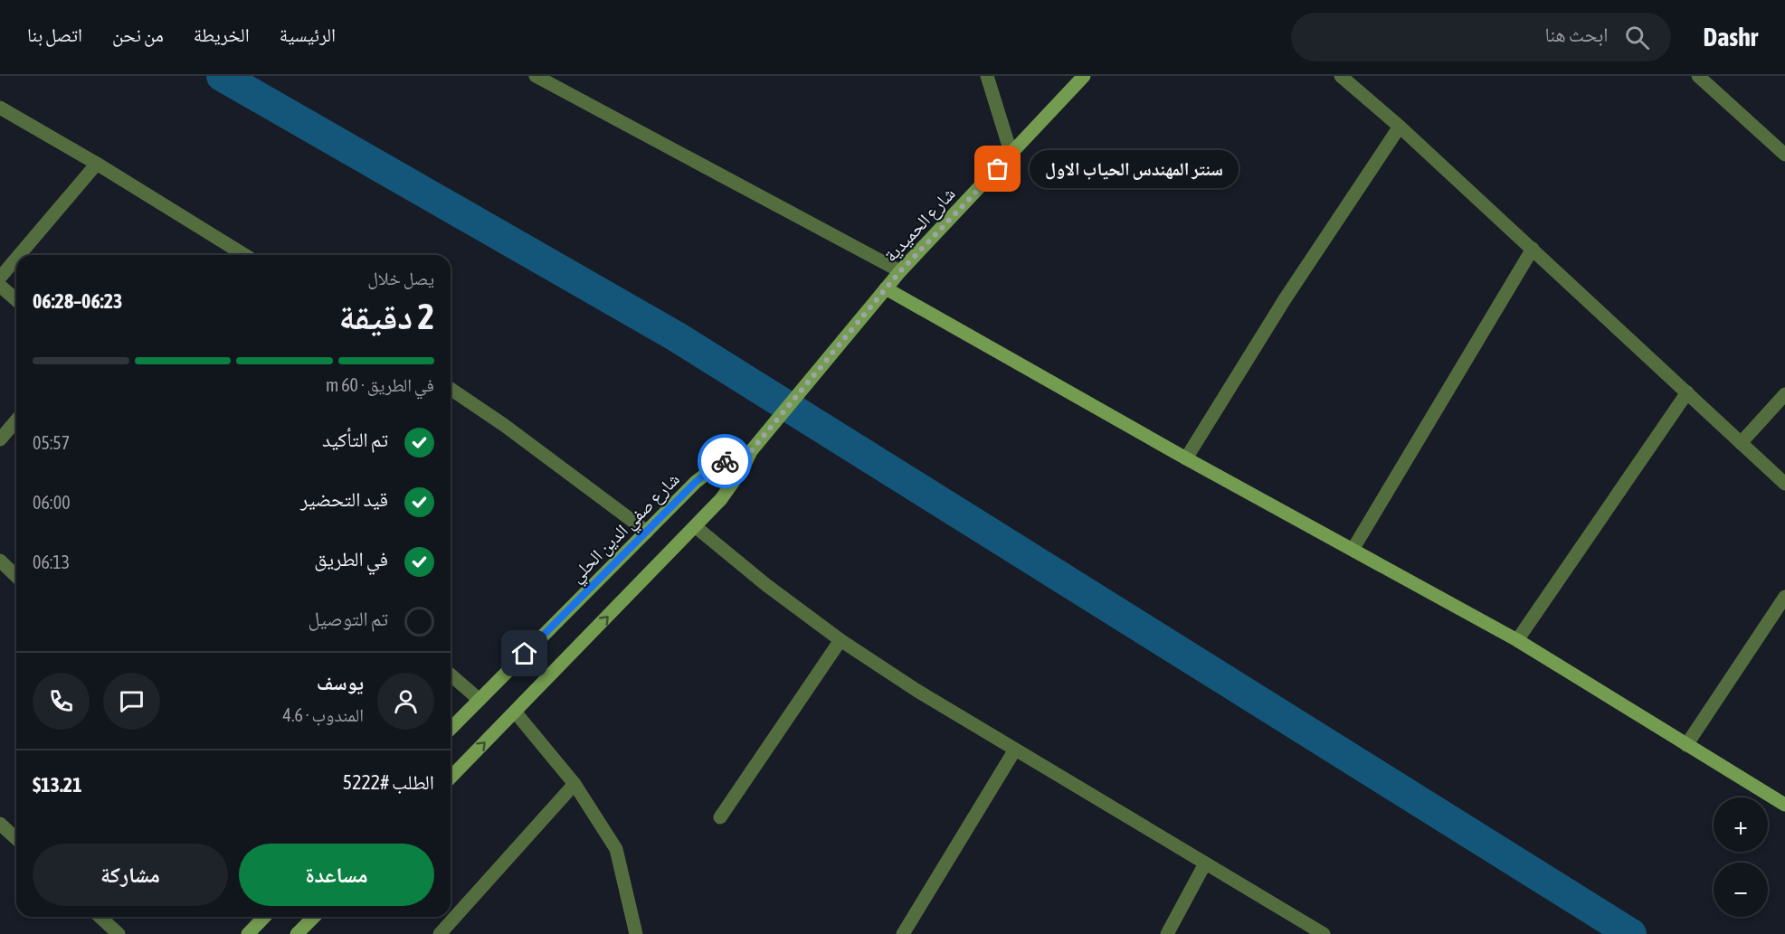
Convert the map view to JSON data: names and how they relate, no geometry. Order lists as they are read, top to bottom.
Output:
{
  "streets": {
    "street": ["شارع الحميدية", "شارع صفي الدين الحلي"]
  },
  "crossings": [
    ["شارع الحميدية", "شارع صفي الدين الحلي"]
  ],
  "places": ["سنتر المهندس الحياب الاول"],
  "page": {
    "header": "Dashr",
    "search": "ابحث هنا",
    "nav": [
      "الرئيسية",
      "الخريطة",
      "من نحن",
      "اتصل بنا"
    ],
    "bubble": "سنتر المهندس الحياب الاول",
    "heading": ["2 دقيقة", "يصل خلال", "06:23–06:28"],
    "panel": [
      "يوسف",
      "المندوب · 4.6",
      "الطلب #5222",
      "$13.21"
    ],
    "bar": "في الطريق · 60 m",
    "list": [
      ["تم التأكيد", "05:57"],
      ["قيد التحضير", "06:00"],
      ["في الطريق", "06:13"],
      "تم التوصيل"
    ],
    "map_buttons": ["+", "−"],
    "buttons": ["مساعدة", "مشاركة"]
  }
}
